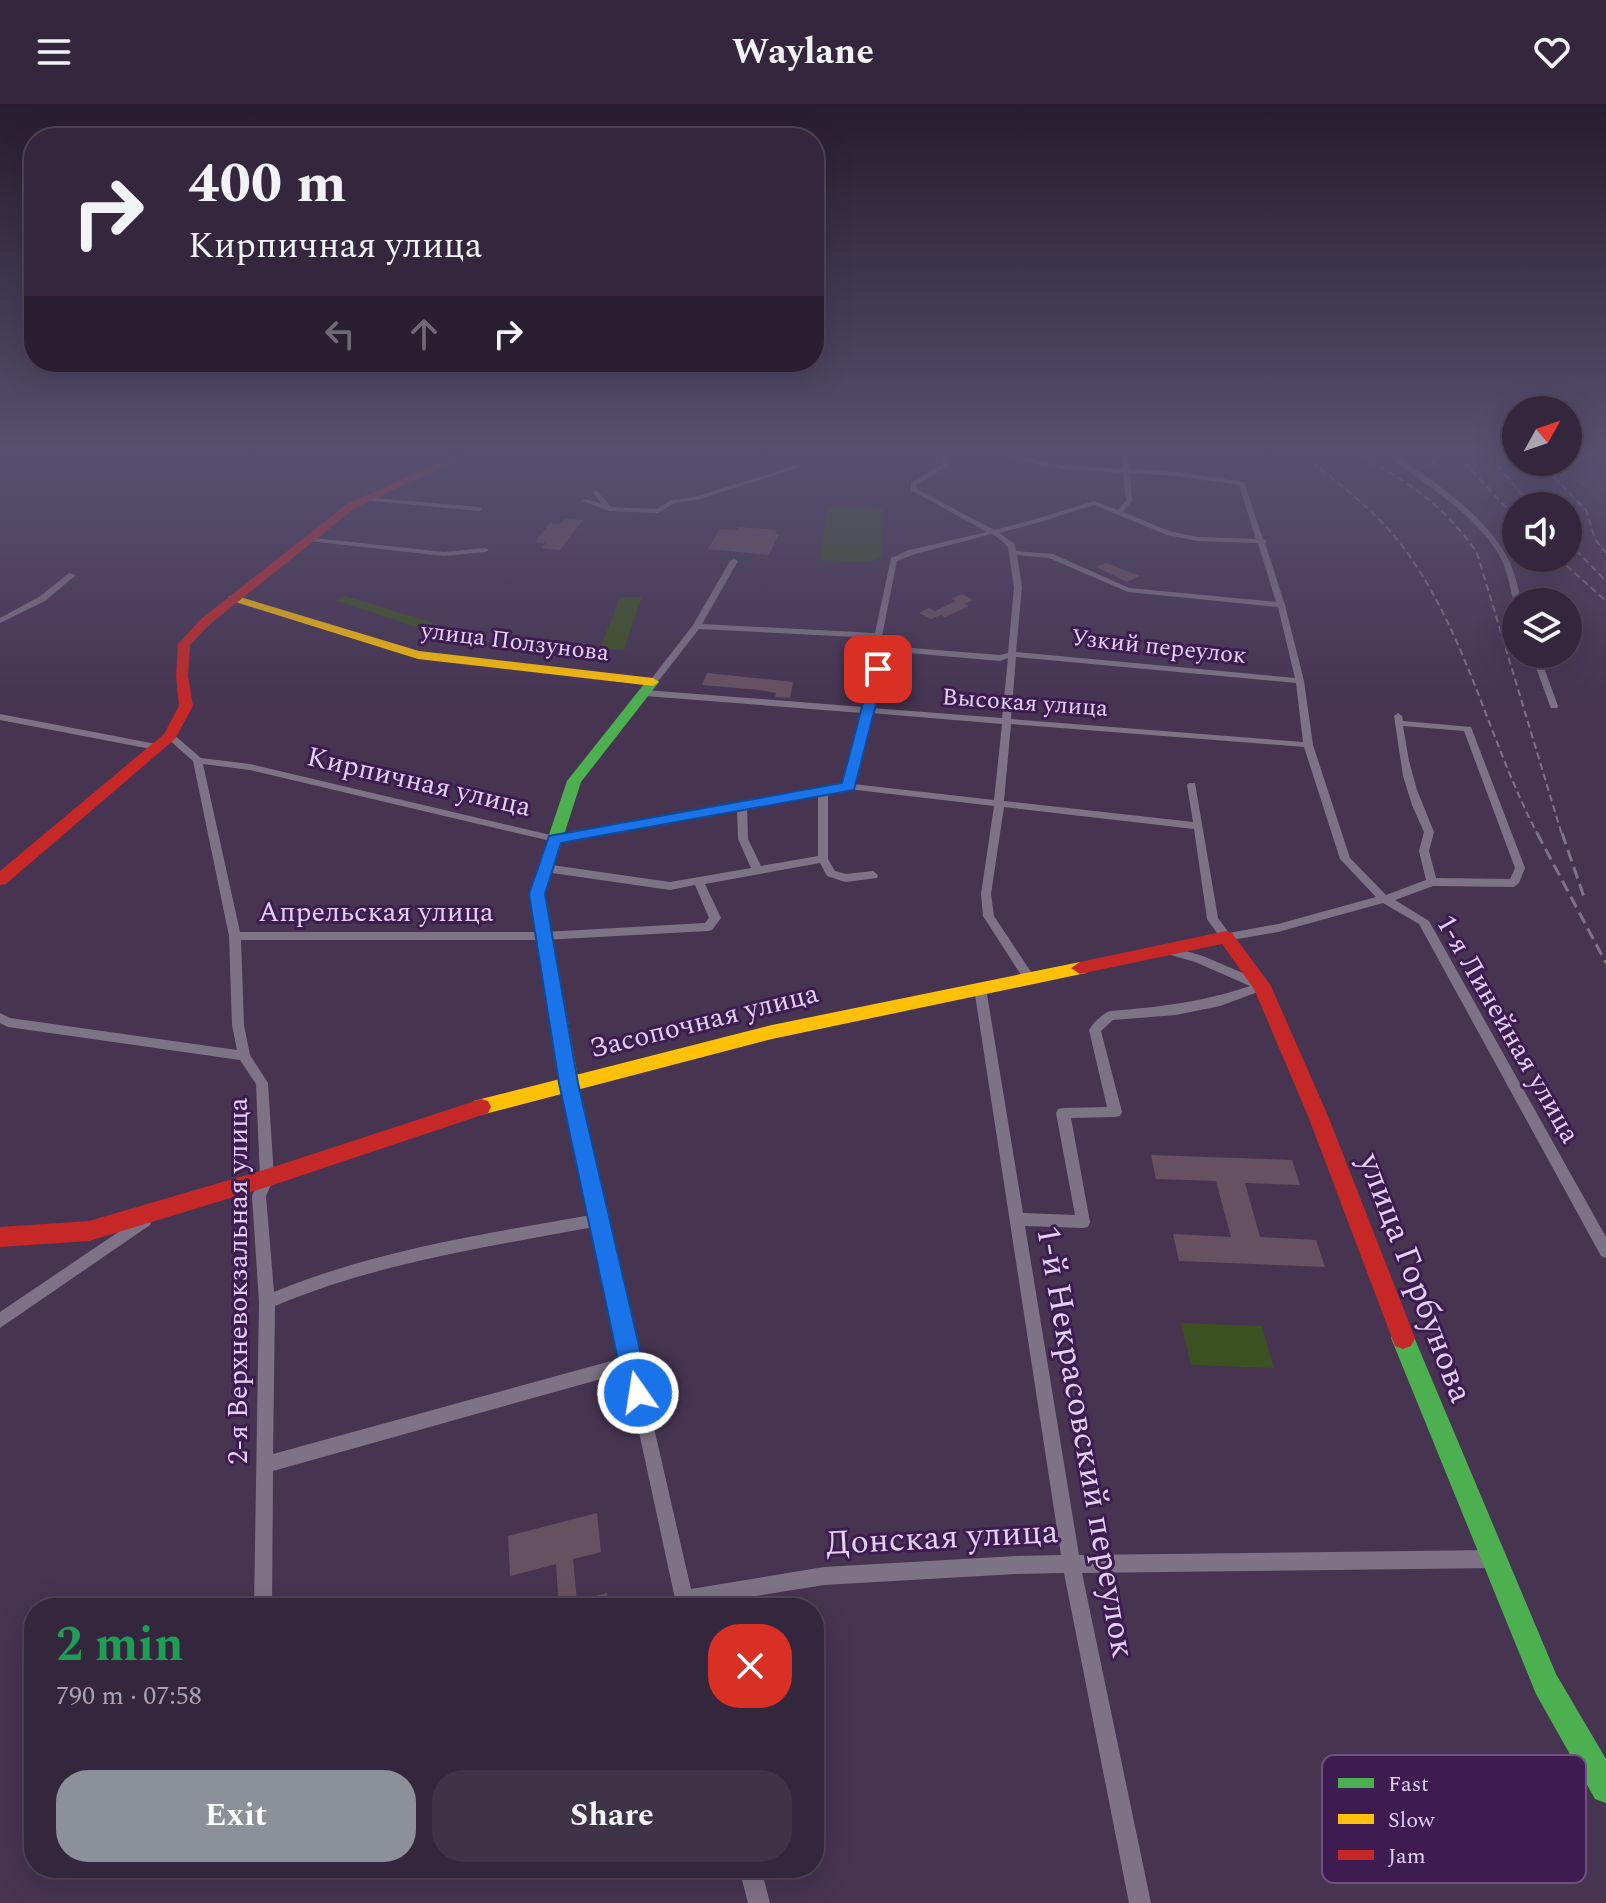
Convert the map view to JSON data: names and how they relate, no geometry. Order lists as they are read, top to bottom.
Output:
{
  "streets": {
    "street": [
      "улица Ползунова",
      "Узкий переулок",
      "Высокая улица",
      "Кирпичная улица",
      "Апрельская улица",
      "Засопочная улица",
      "1-я Линейная улица",
      "улица Горбунова",
      "2-я Верхневокзальная улица",
      "1-й Некрасовский переулок",
      "Донская улица"
    ]
  },
  "crossings": [
    ["улица Ползунова", "Высокая улица"],
    ["Узкий переулок", "1-я Линейная улица"],
    ["Высокая улица", "1-я Линейная улица"],
    ["Кирпичная улица", "улица Горбунова"],
    ["Кирпичная улица", "2-я Верхневокзальная улица"],
    ["Апрельская улица", "2-я Верхневокзальная улица"],
    ["Засопочная улица", "1-я Линейная улица"],
    ["Засопочная улица", "улица Горбунова"],
    ["Засопочная улица", "2-я Верхневокзальная улица"],
    ["Засопочная улица", "1-й Некрасовский переулок"],
    ["улица Горбунова", "Донская улица"],
    ["1-й Некрасовский переулок", "Донская улица"]
  ],
  "legend": ["Fast", "Slow", "Jam"],
  "north": "top right",
  "page": {
    "header": "Waylane",
    "turn": ["400 m", "Кирпичная улица"],
    "heading": ["2 min", "790 m · 07:58"],
    "buttons": ["Exit", "Share"]
  }
}
